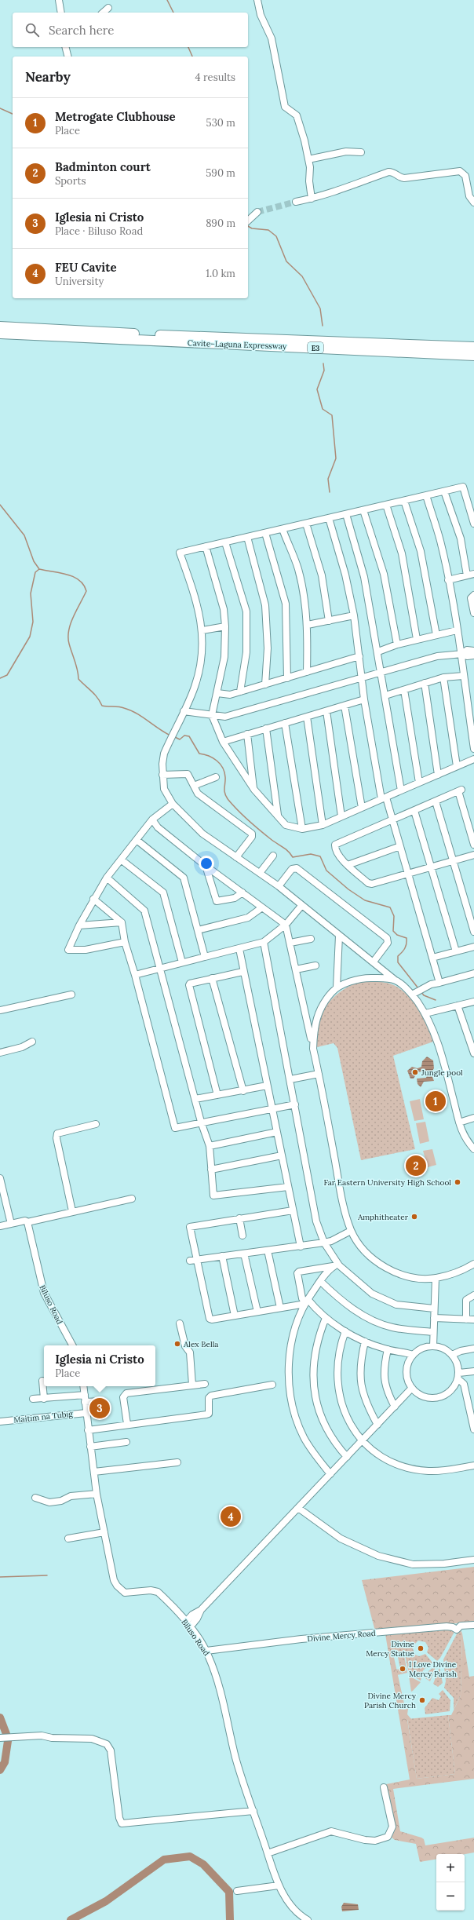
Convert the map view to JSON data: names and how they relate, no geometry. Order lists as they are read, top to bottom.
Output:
{
  "streets": {
    "highway": ["Cavite–Laguna Expressway", "E3"],
    "street": ["Biluso Road", "Maitim na Tubig", "Divine Mercy Road"]
  },
  "crossings": [
    ["Biluso Road", "Maitim na Tubig"],
    ["Biluso Road", "Divine Mercy Road"]
  ],
  "places": [
    "Jungle pool",
    "Far Eastern University High School",
    "Amphitheater",
    "Alex Bella",
    "Divine Mercy Statue",
    "I Love Divine Mercy Parish",
    "Divine Mercy Parish Church"
  ],
  "page": {
    "search": "Search here",
    "heading": ["Nearby", "4 results"],
    "list": [
      {
        "mark": "1",
        "name": "Metrogate Clubhouse",
        "note": "Place",
        "value": "530 m"
      },
      {
        "mark": "2",
        "name": "Badminton court",
        "note": "Sports",
        "value": "590 m"
      },
      {
        "mark": "3",
        "name": "Iglesia ni Cristo",
        "note": "Place · Biluso Road",
        "value": "890 m"
      },
      {
        "mark": "4",
        "name": "FEU Cavite",
        "note": "University",
        "value": "1.0 km"
      }
    ],
    "pins": [
      "1",
      "2",
      "3",
      "4"
    ],
    "popup": ["Iglesia ni Cristo", "Place"],
    "map_buttons": ["+", "−"]
  }
}
